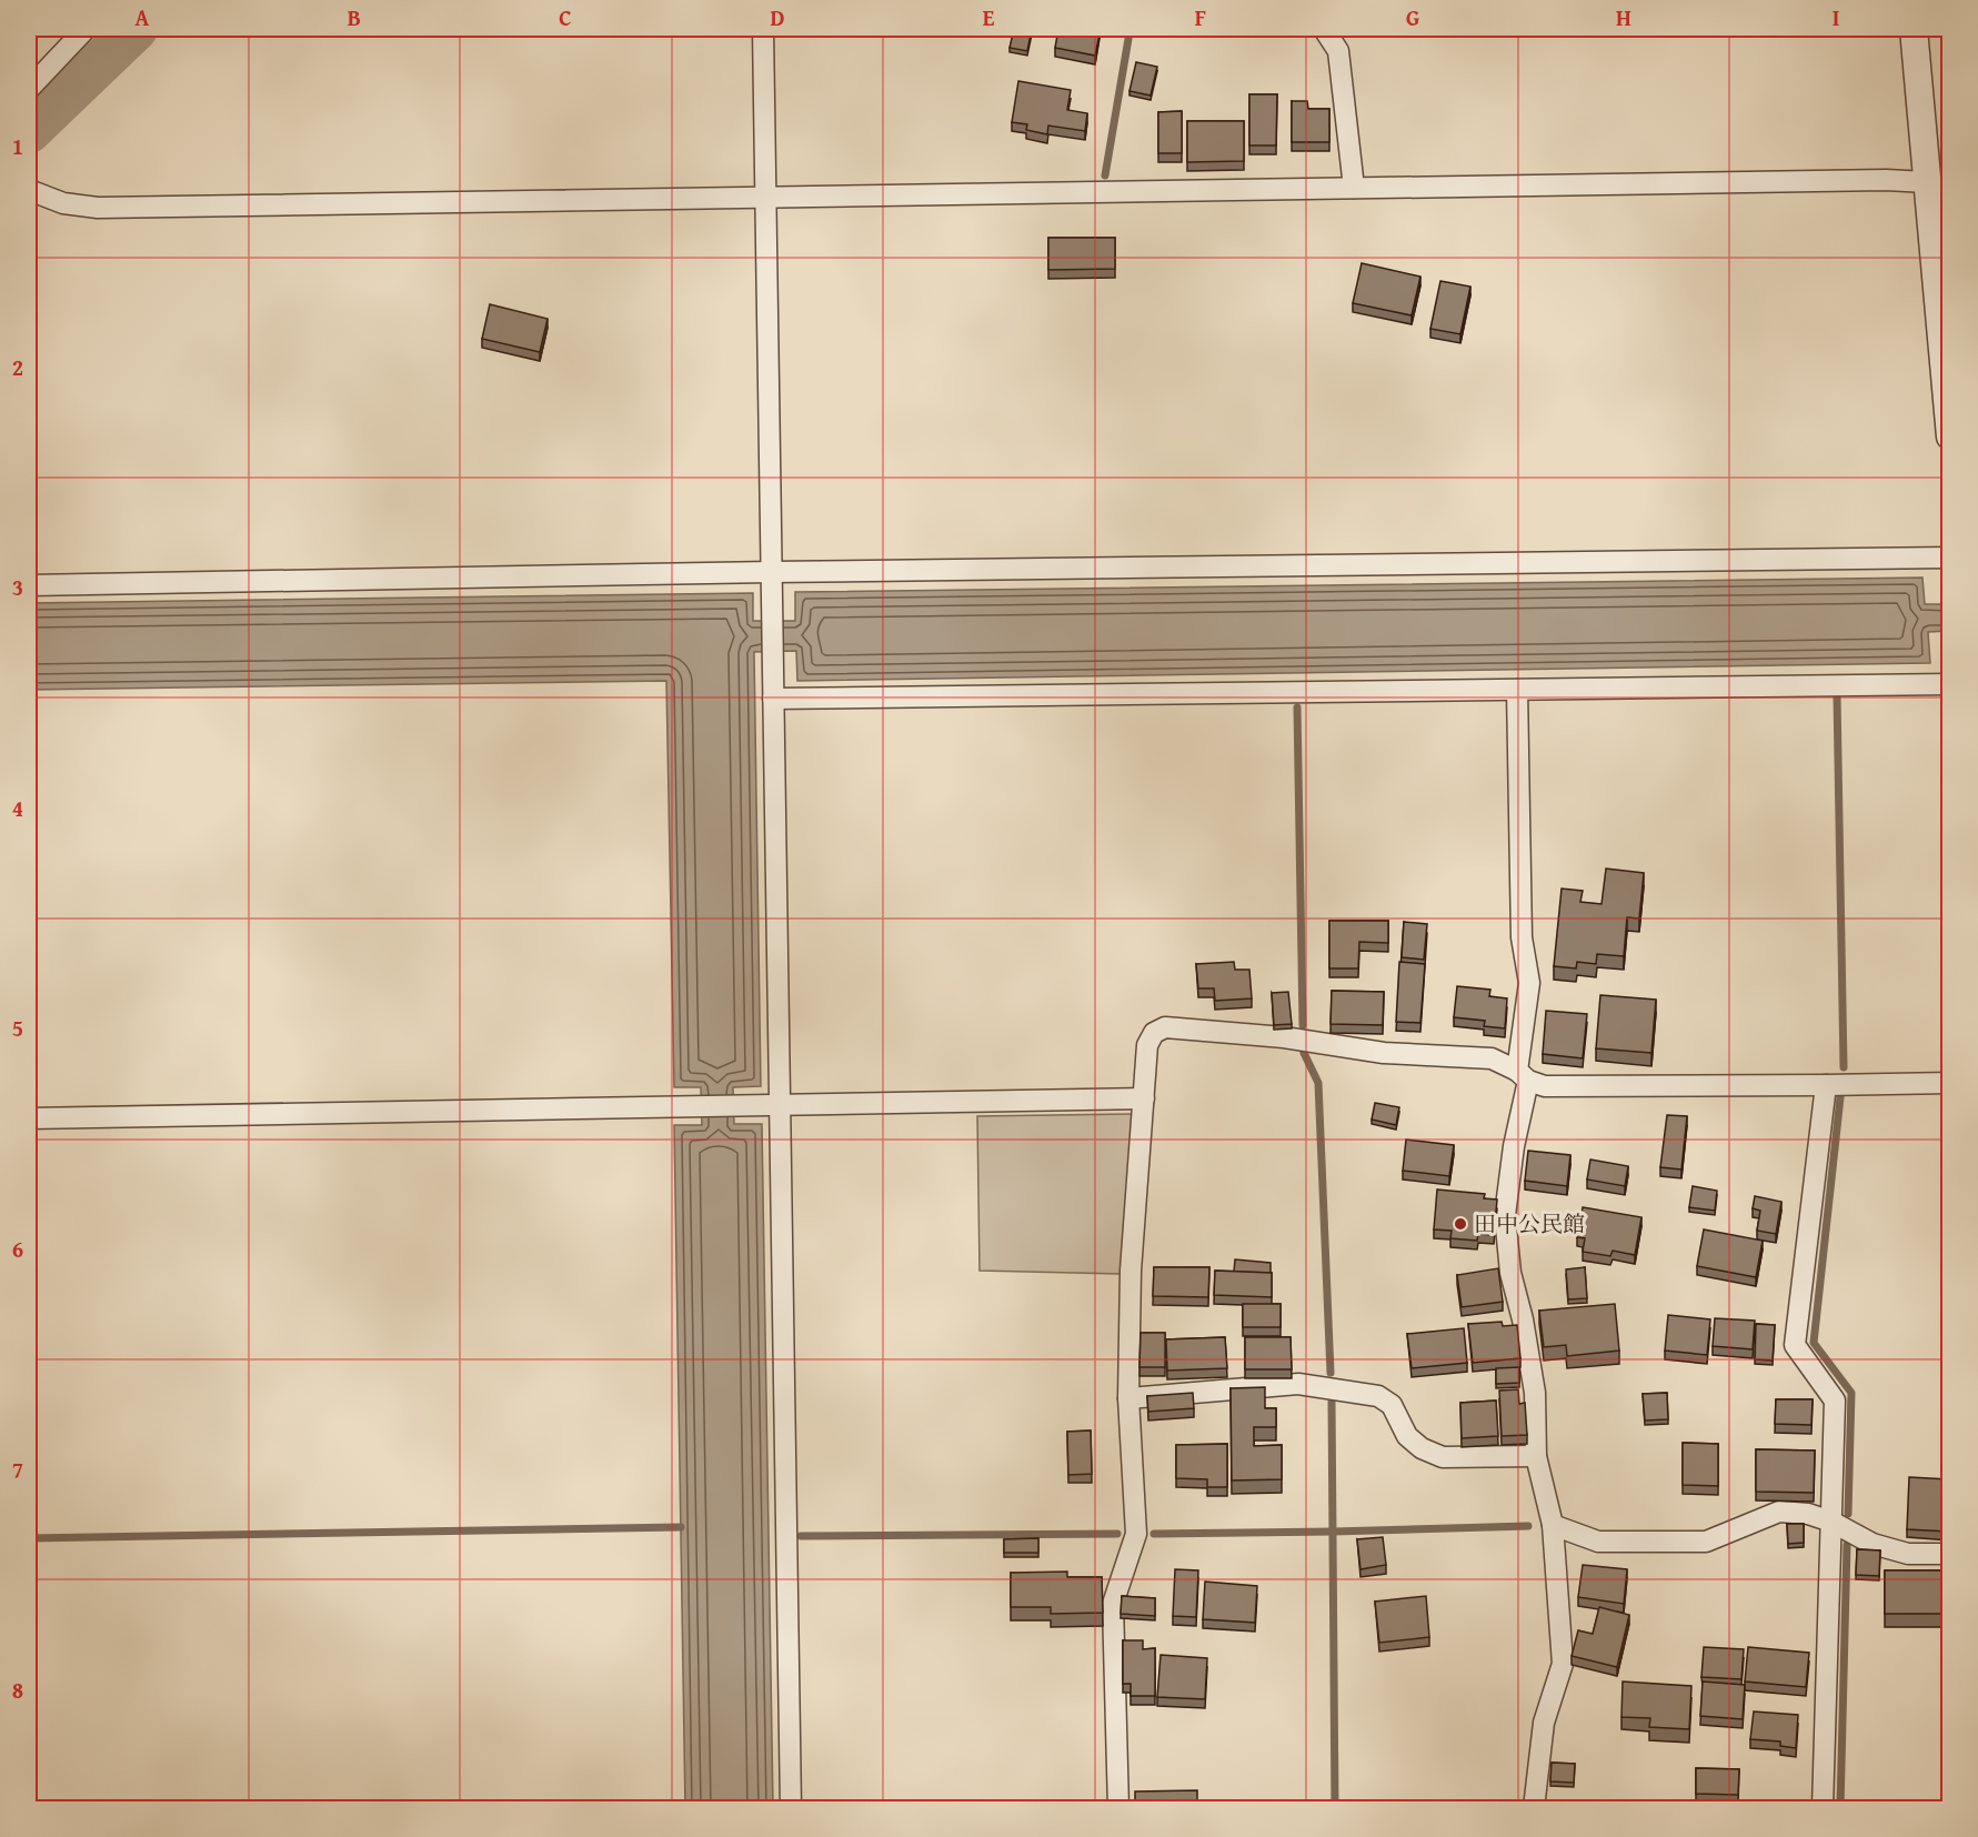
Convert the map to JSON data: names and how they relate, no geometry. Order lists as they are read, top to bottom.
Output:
{
  "places": ["田中公民館"],
  "grid": {
    "columns": [
      "A",
      "B",
      "C",
      "D",
      "E",
      "F",
      "G",
      "H",
      "I"
    ],
    "rows": [
      "1",
      "2",
      "3",
      "4",
      "5",
      "6",
      "7",
      "8"
    ]
  }
}
